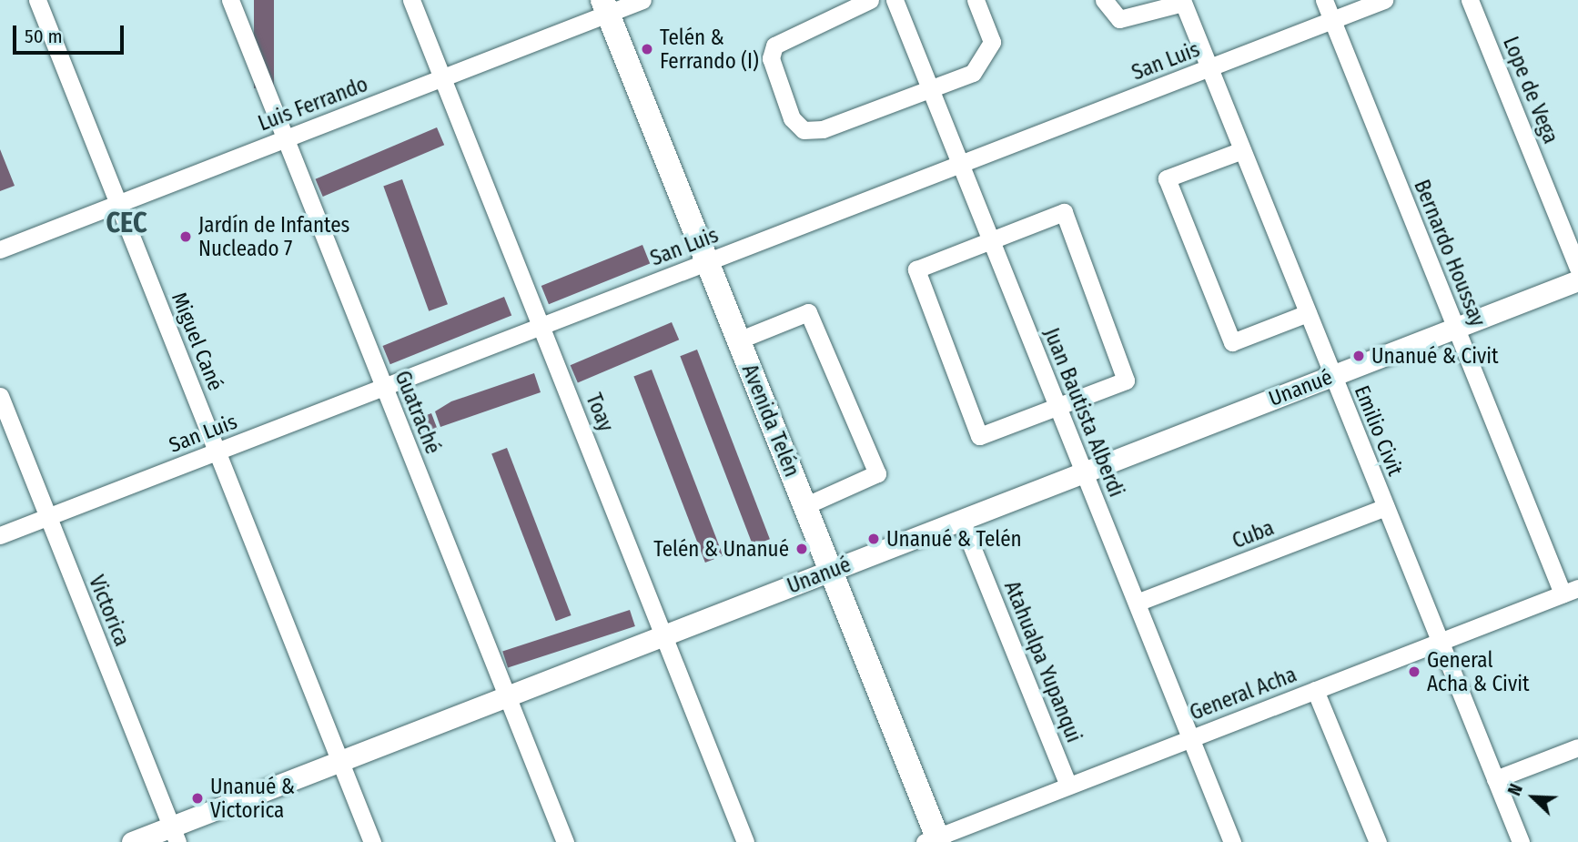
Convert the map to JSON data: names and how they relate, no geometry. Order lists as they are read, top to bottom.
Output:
{
  "streets": {
    "main road": ["Avenida Telén"],
    "street": [
      "San Luis",
      "Lope de Vega",
      "Luis Ferrando",
      "Bernardo Houssay",
      "Miguel Cané",
      "Unanué",
      "Guatraché",
      "Toay",
      "Juan Bautista Alberdi",
      "Emilio Civit",
      "Cuba",
      "Victorica",
      "Atahualpa Yupanqui",
      "General Acha"
    ]
  },
  "crossings": [
    ["San Luis", "Bernardo Houssay"],
    ["San Luis", "Miguel Cané"],
    ["San Luis", "Guatraché"],
    ["San Luis", "Toay"],
    ["San Luis", "Juan Bautista Alberdi"],
    ["San Luis", "Avenida Telén"],
    ["San Luis", "Emilio Civit"],
    ["San Luis", "Victorica"],
    ["Luis Ferrando", "Miguel Cané"],
    ["Luis Ferrando", "Guatraché"],
    ["Luis Ferrando", "Toay"],
    ["Luis Ferrando", "Avenida Telén"],
    ["Bernardo Houssay", "Unanué"],
    ["Bernardo Houssay", "General Acha"],
    ["Miguel Cané", "Unanué"],
    ["Unanué", "Guatraché"],
    ["Unanué", "Toay"],
    ["Unanué", "Juan Bautista Alberdi"],
    ["Unanué", "Avenida Telén"],
    ["Unanué", "Emilio Civit"],
    ["Unanué", "Victorica"],
    ["Unanué", "Atahualpa Yupanqui"],
    ["Juan Bautista Alberdi", "Cuba"],
    ["Juan Bautista Alberdi", "General Acha"],
    ["Avenida Telén", "General Acha"],
    ["Emilio Civit", "Cuba"],
    ["Emilio Civit", "General Acha"],
    ["Atahualpa Yupanqui", "General Acha"]
  ],
  "districts": ["CEC"],
  "places": [
    "Telén & Ferrando (I)",
    "Jardín de Infantes Nucleado 7",
    "Unanué & Civit",
    "Unanué & Telén",
    "Telén & Unanué",
    "General Acha & Civit",
    "Unanué & Victorica"
  ],
  "scale_bar": "50 m",
  "north": "top left"
}
